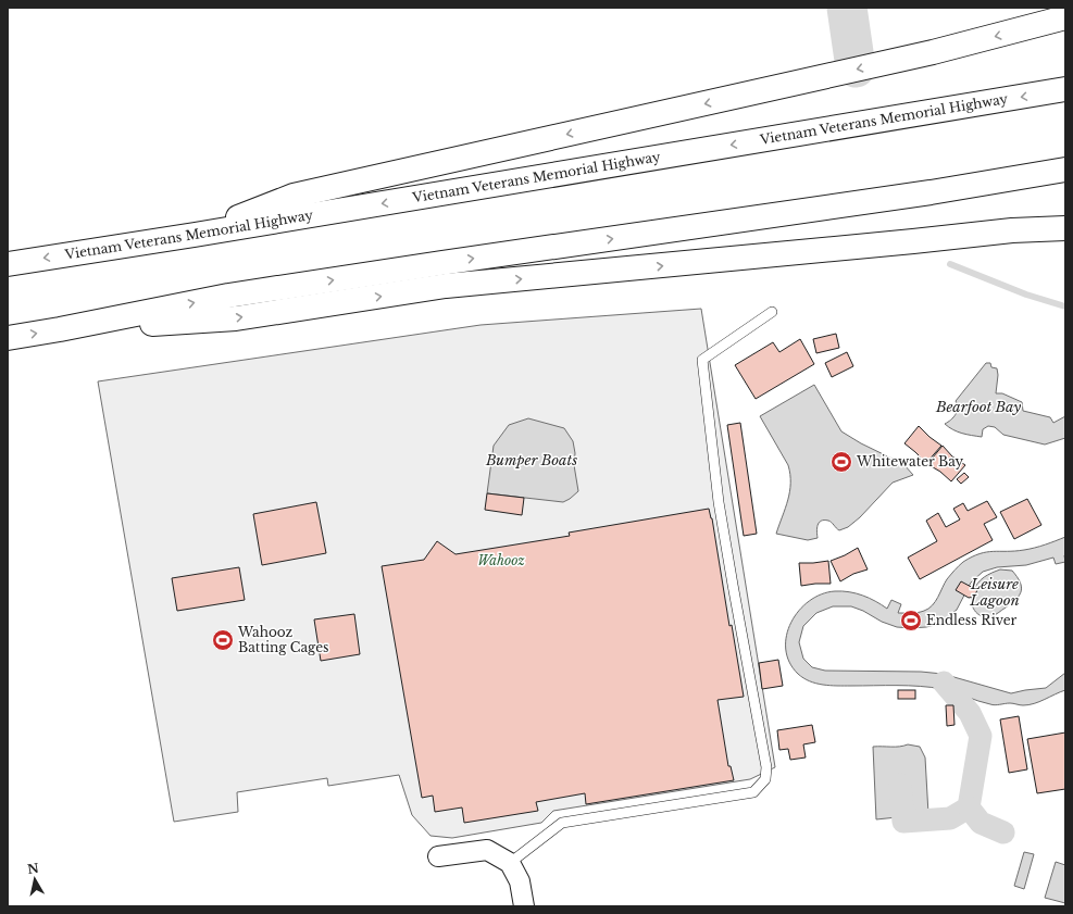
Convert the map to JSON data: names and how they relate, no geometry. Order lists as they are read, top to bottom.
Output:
{
  "streets": {
    "highway": ["Vietnam Veterans Memorial Highway"]
  },
  "water": ["Bearfoot Bay", "Bumper Boats", "Leisure Lagoon"],
  "parks": ["Wahooz"],
  "places": {
    "sports": ["Whitewater Bay", "Endless River", "Wahooz Batting Cages"]
  },
  "north": "top"
}
